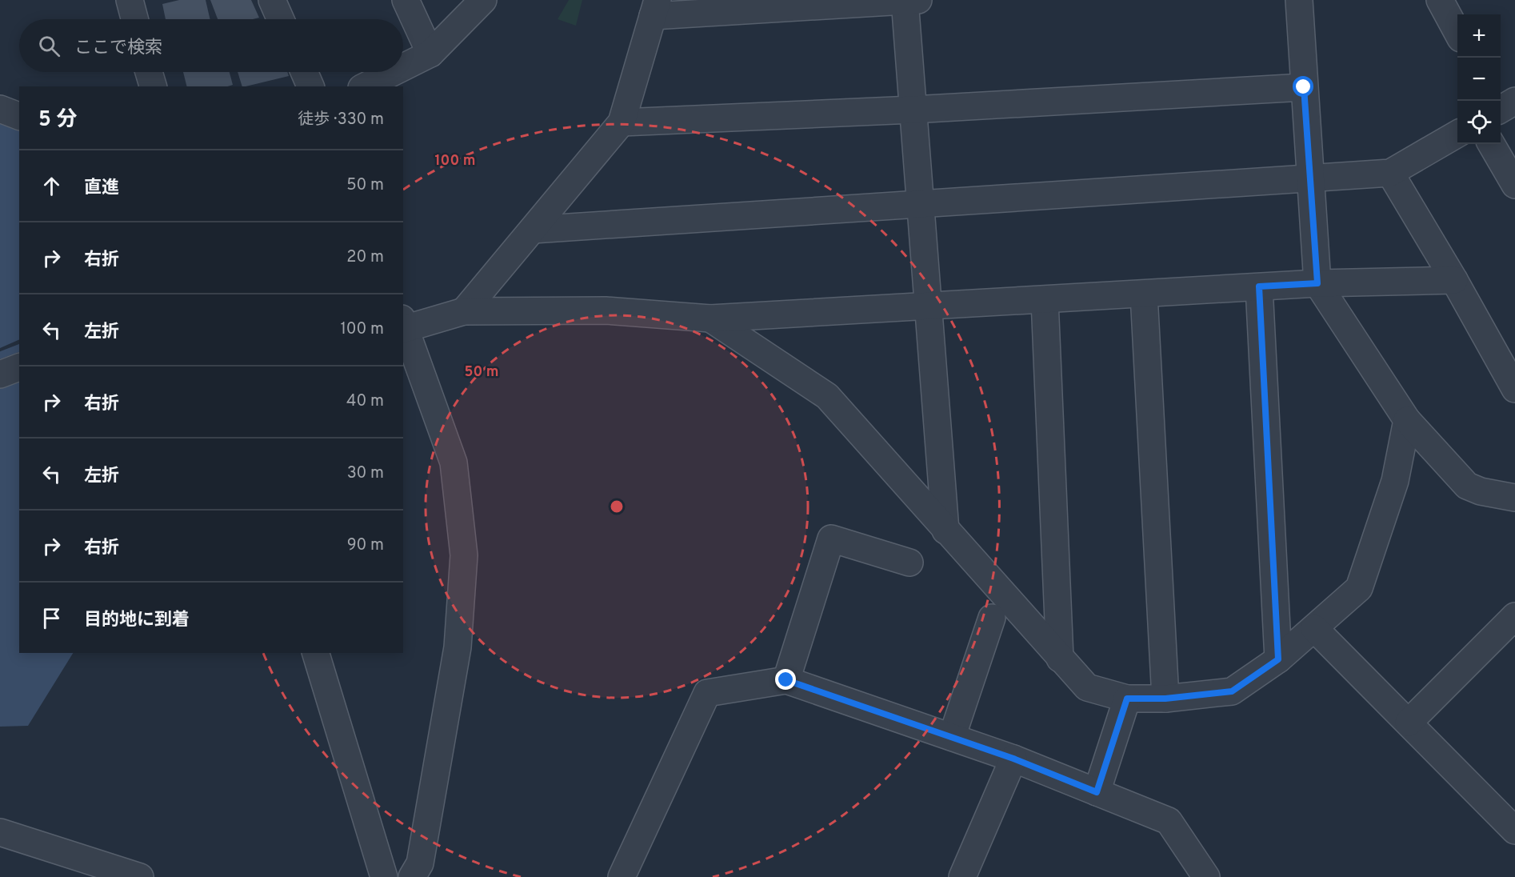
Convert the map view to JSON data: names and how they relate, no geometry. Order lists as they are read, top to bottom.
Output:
{
  "page": {
    "map_buttons": ["+", "−"],
    "search": "ここで検索",
    "heading": ["5 分", "徒歩 · 330 m"],
    "list": [
      ["直進", "50 m"],
      ["右折", "20 m"],
      ["左折", "100 m"],
      ["右折", "40 m"],
      ["左折", "30 m"],
      ["右折", "90 m"],
      "目的地に到着"
    ]
  },
  "rings": ["100 m", "50 m"]
}
